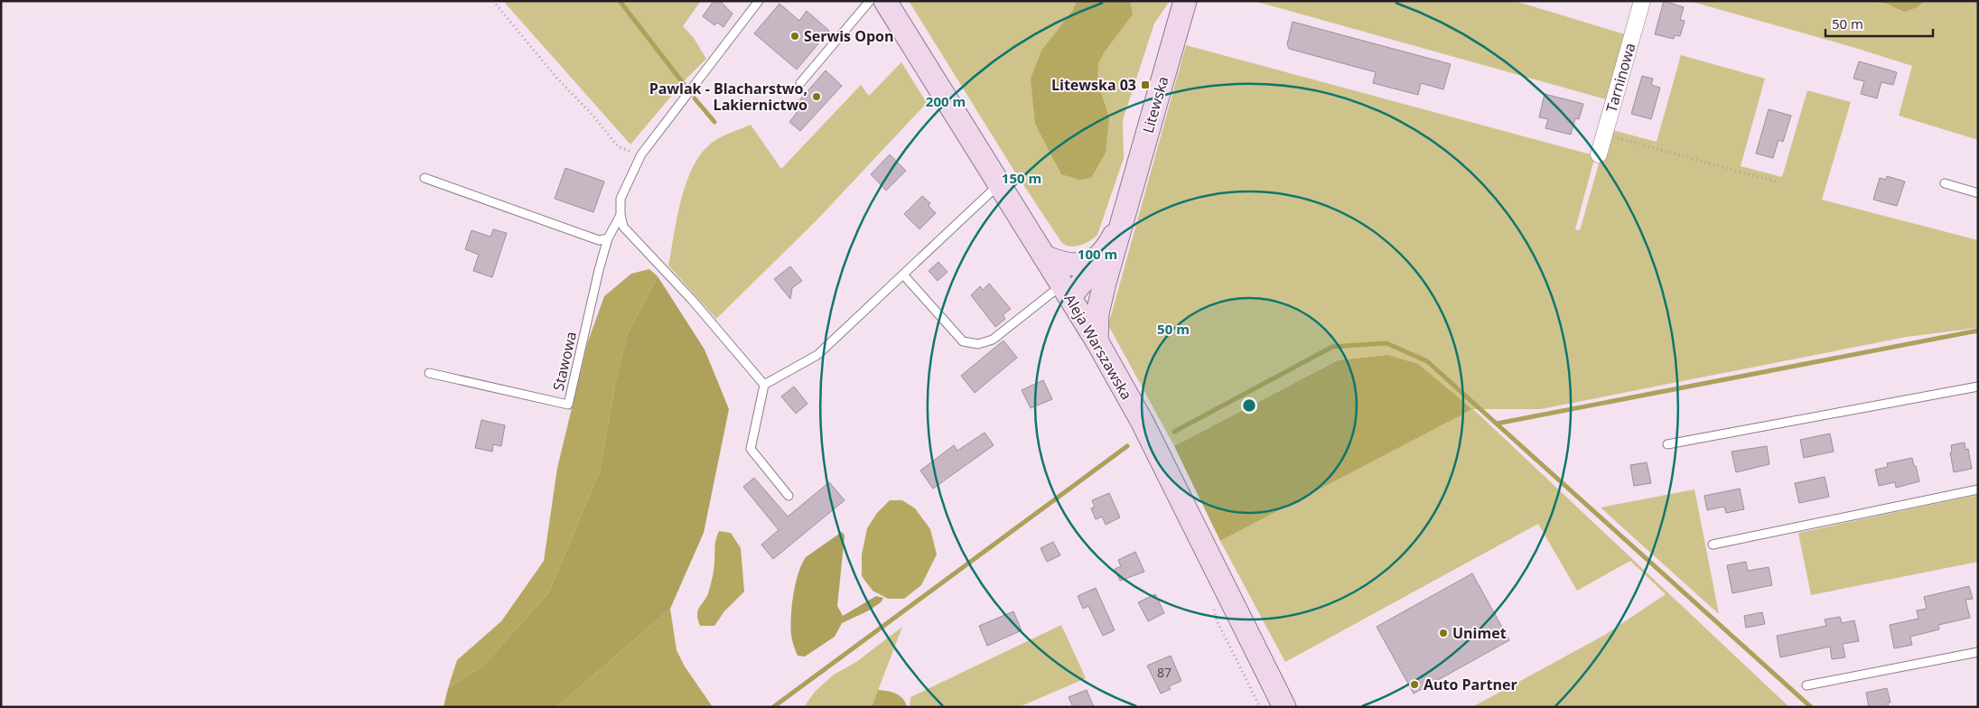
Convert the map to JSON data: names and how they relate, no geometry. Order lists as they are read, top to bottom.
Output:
{
  "streets": {
    "street": ["Tarninowa", "Litewska", "Aleja Warszawska"],
    "lane": ["Stawowa"]
  },
  "places": {
    "other": [
      "Serwis Opon",
      "Pawlak - Blacharstwo, Lakiernictwo",
      "Unimet",
      "Auto Partner"
    ],
    "transit": ["Litewska 03"]
  },
  "house_numbers": ["87"],
  "scale_bar": "50 m",
  "rings": [
    "200 m",
    "150 m",
    "100 m",
    "50 m"
  ]
}
